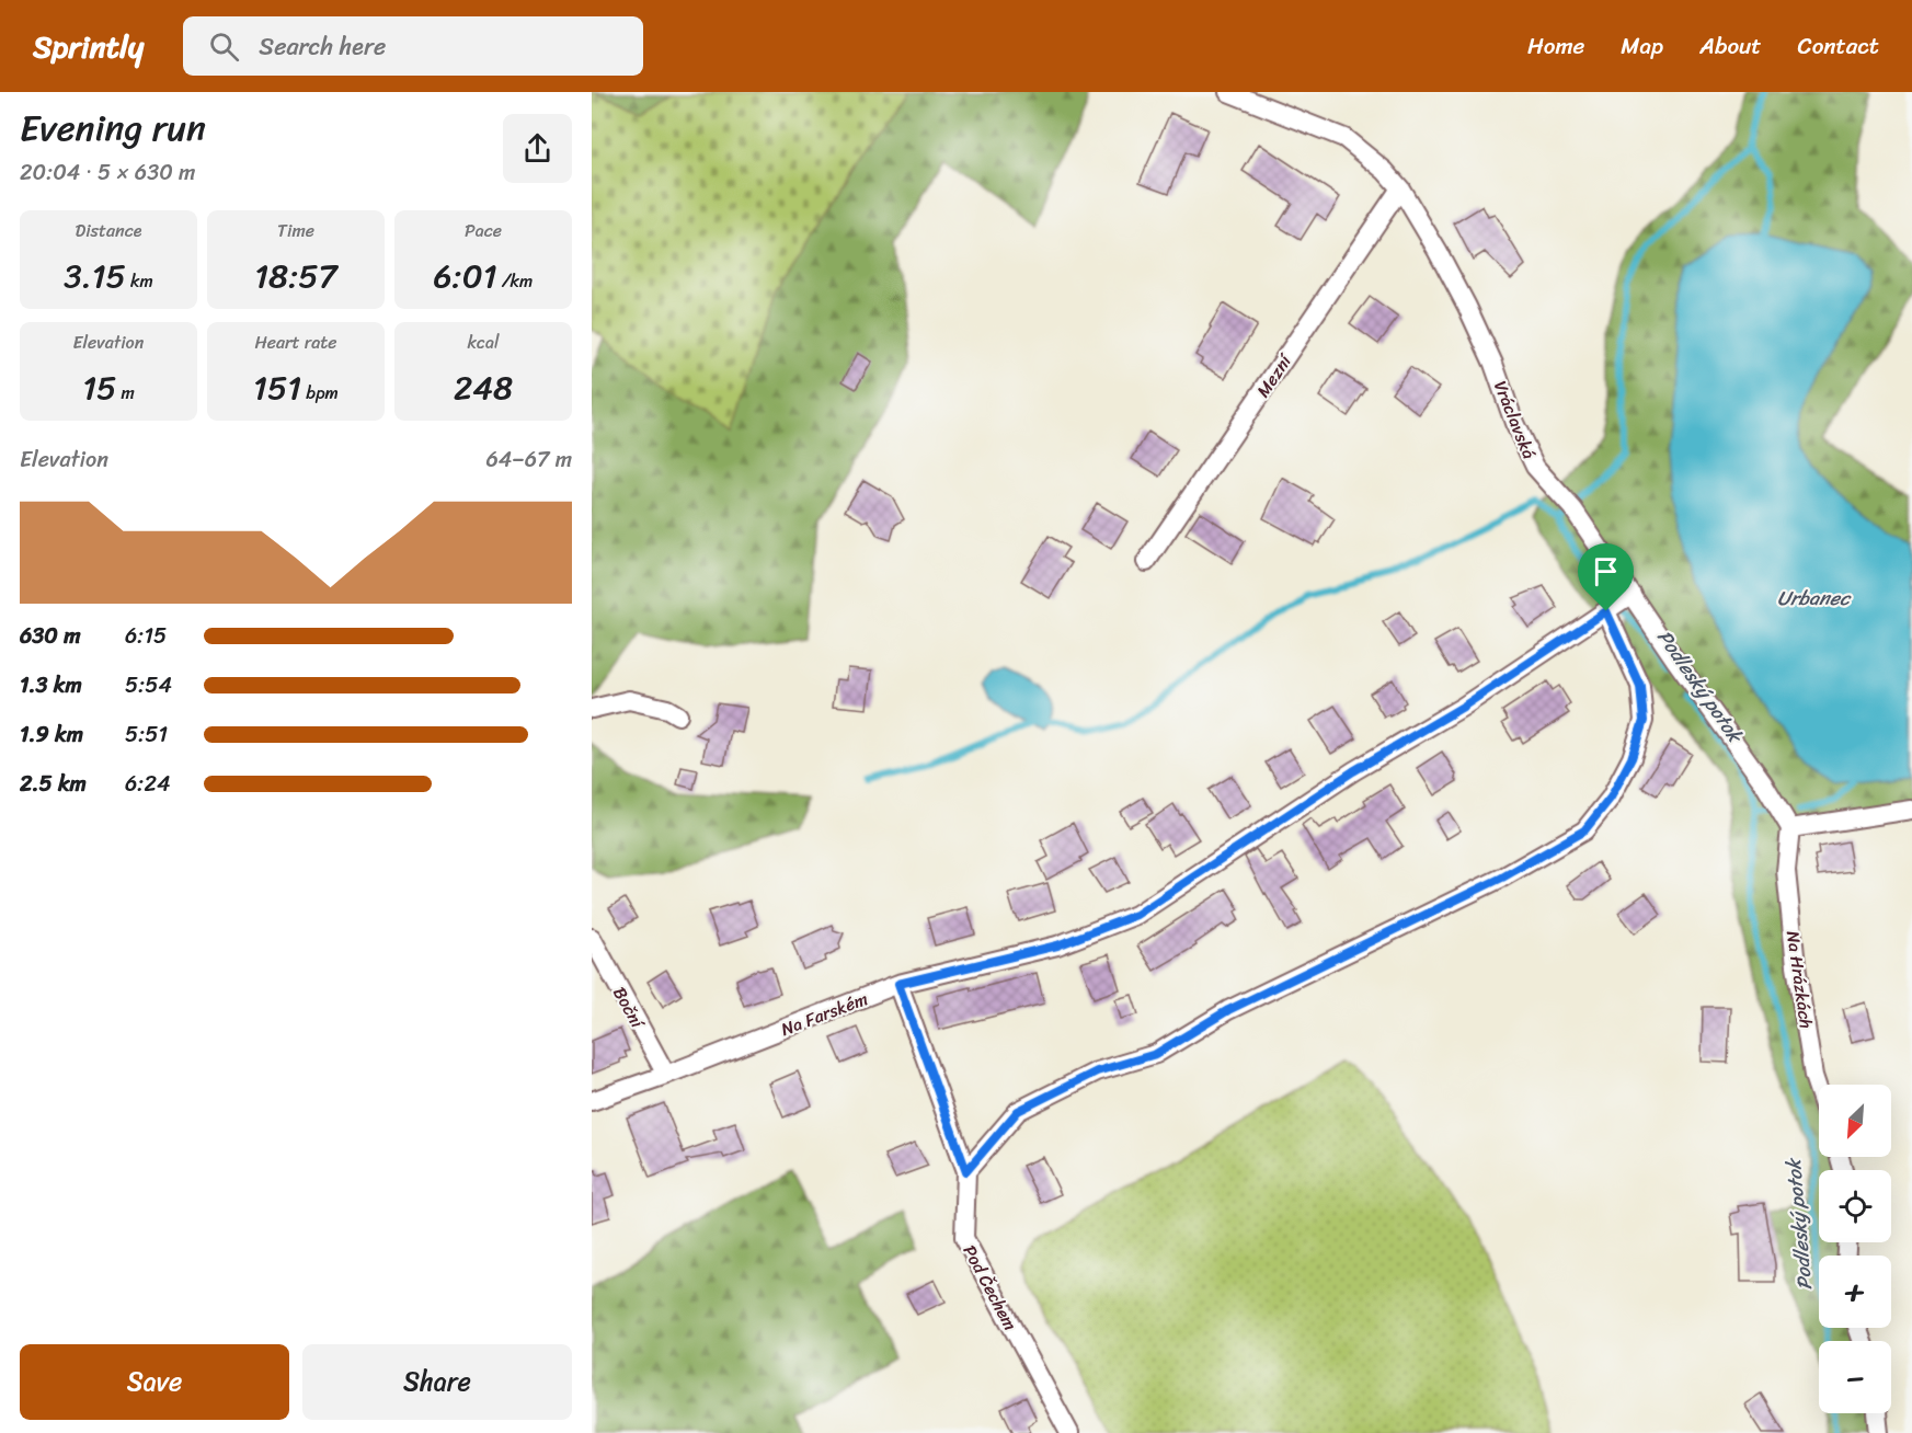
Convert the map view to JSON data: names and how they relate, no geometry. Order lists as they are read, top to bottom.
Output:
{
  "streets": {
    "street": [
      "Mezní",
      "Vráclavská",
      "Na Hrázkách",
      "Boční",
      "Na Farském",
      "Pod Čechem"
    ]
  },
  "crossings": [
    ["Mezní", "Vráclavská"],
    ["Vráclavská", "Na Hrázkách"],
    ["Vráclavská", "Na Farském"],
    ["Boční", "Na Farském"],
    ["Na Farském", "Pod Čechem"]
  ],
  "water": ["Urbanec", "Podleský potok"],
  "north": "bottom left",
  "page": {
    "header": "Sprintly",
    "search": "Search here",
    "nav": [
      "Home",
      "Map",
      "About",
      "Contact"
    ],
    "heading": ["Evening run", "20:04 · 5 × 630 m"],
    "stats": [
      ["Distance", "3.15 km"],
      ["Time", "18:57"],
      ["Pace", "6:01 /km"],
      ["Elevation", "15 m"],
      ["Heart rate", "151 bpm"],
      ["kcal", "248"]
    ],
    "chart": ["Elevation", "64–67 m"],
    "list": [
      {
        "name": "630 m",
        "note": "6:15"
      },
      {
        "name": "1.3 km",
        "note": "5:54"
      },
      {
        "name": "1.9 km",
        "note": "5:51"
      },
      {
        "name": "2.5 km",
        "note": "6:24"
      }
    ],
    "map_buttons": ["+", "−"],
    "buttons": ["Save", "Share"]
  }
}
